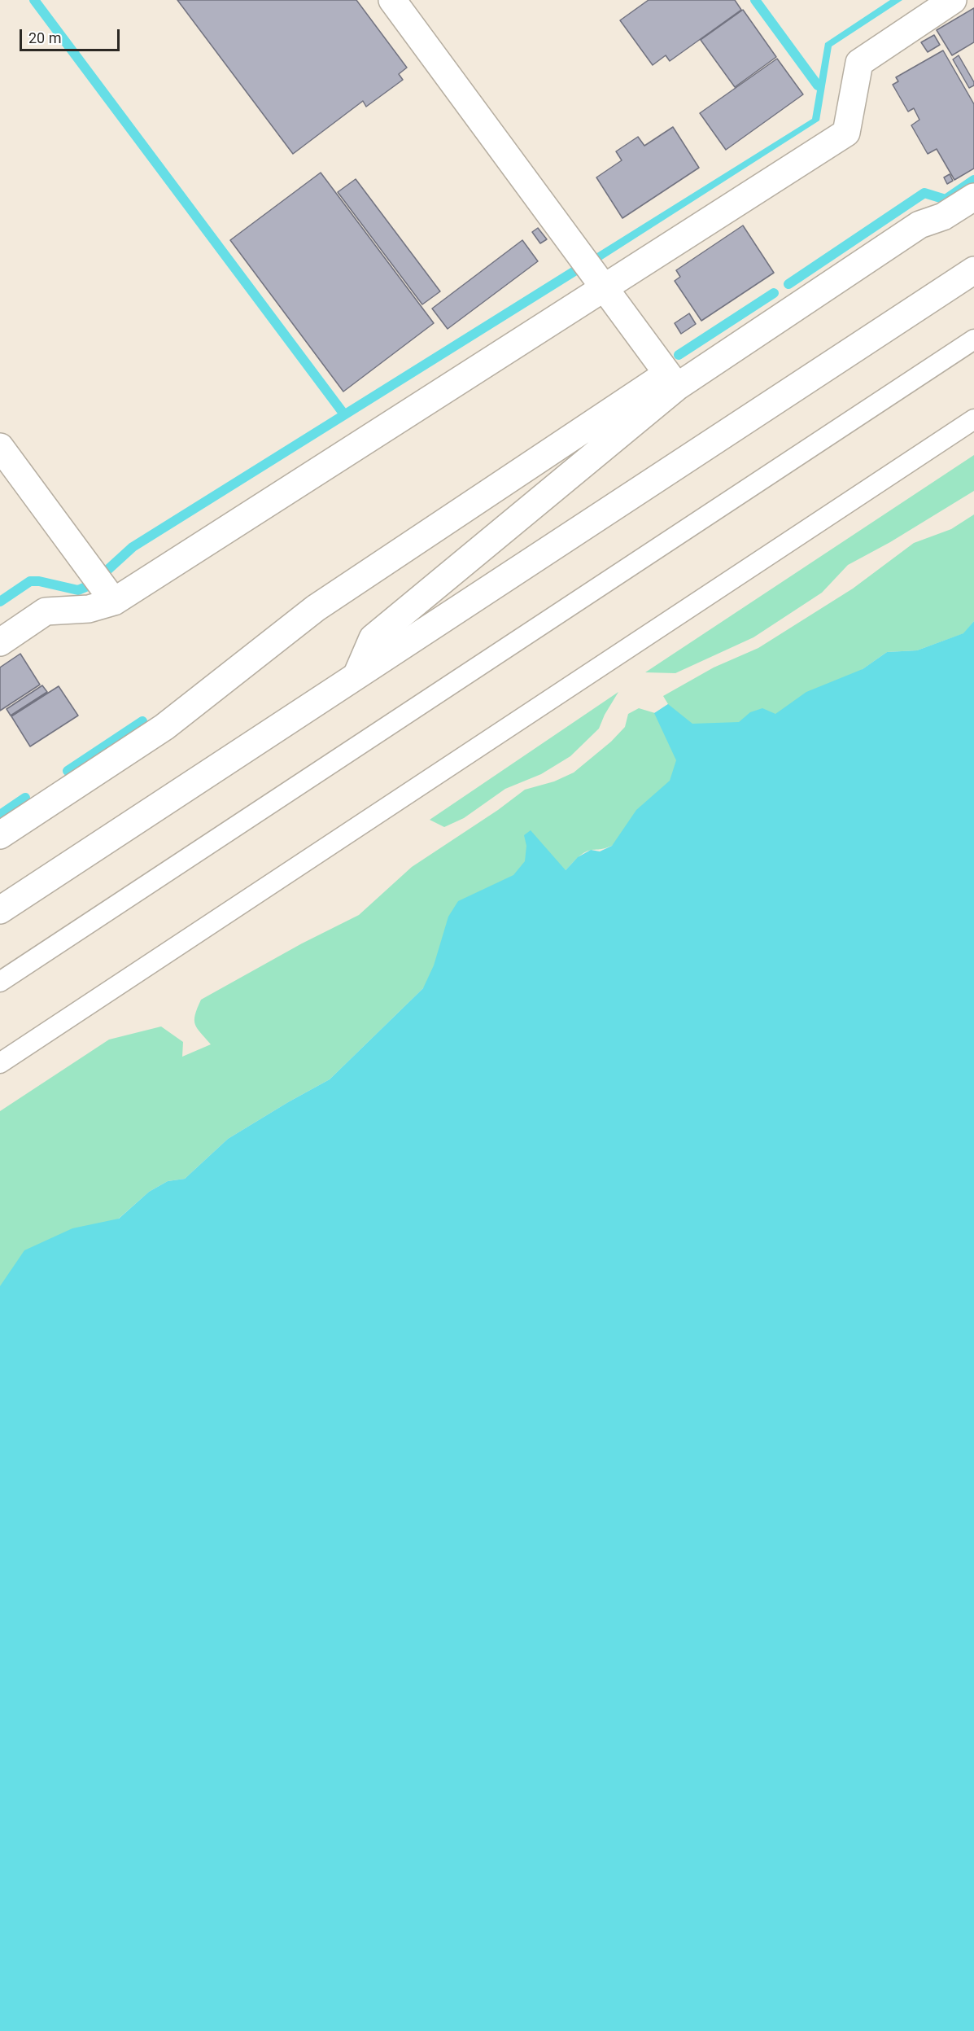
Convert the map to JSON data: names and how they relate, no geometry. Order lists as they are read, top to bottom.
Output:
{
  "scale_bar": "20 m"
}
